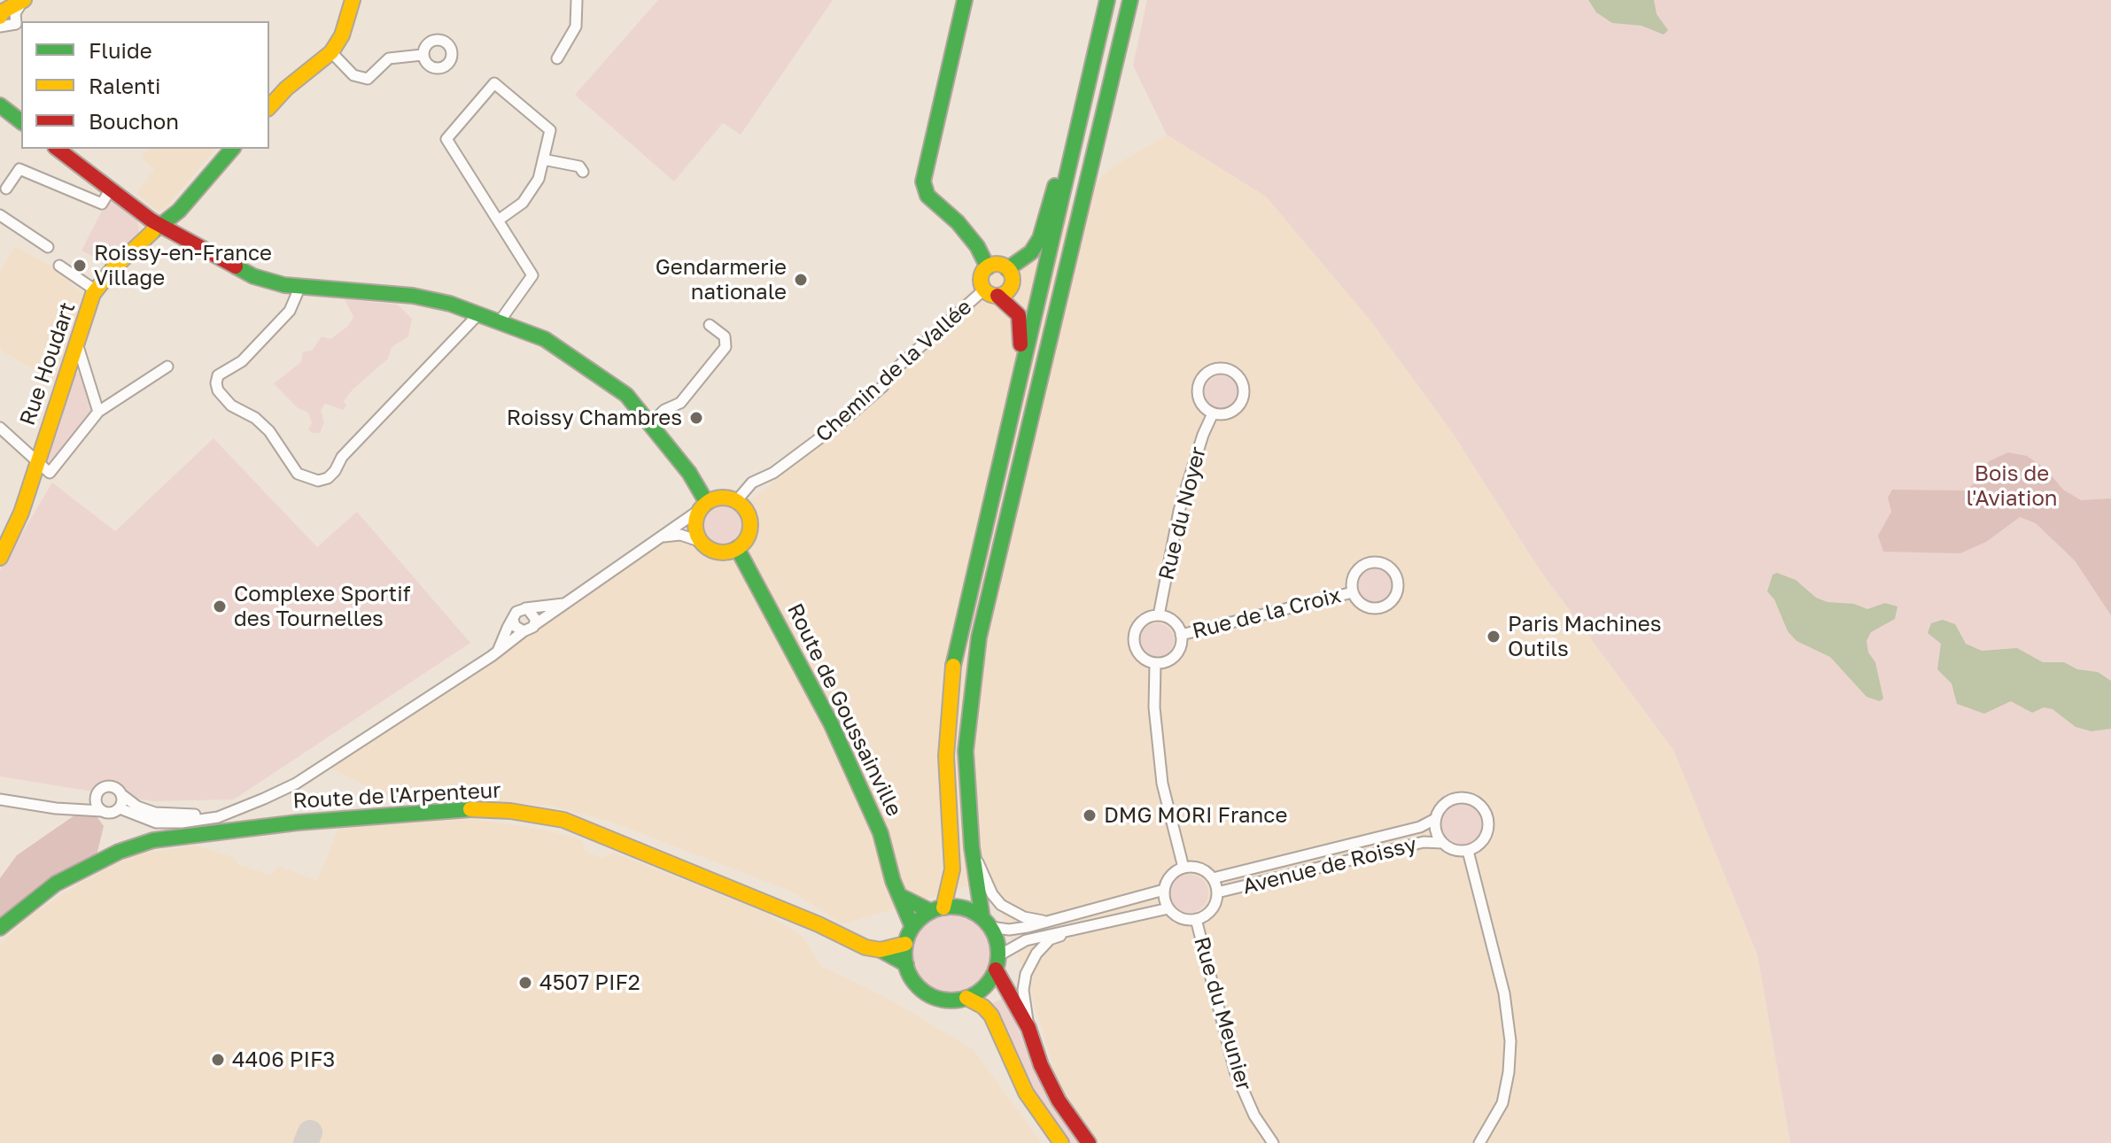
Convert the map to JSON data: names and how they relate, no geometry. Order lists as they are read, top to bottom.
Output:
{
  "streets": {
    "main road": ["Rue Houdart", "Route de Goussainville", "Route de l'Arpenteur"],
    "street": [
      "Chemin de la Vallée",
      "Rue du Noyer",
      "Rue de la Croix",
      "Avenue de Roissy",
      "Rue du Meunier"
    ]
  },
  "crossings": [
    ["Chemin de la Vallée", "Route de Goussainville"],
    ["Rue du Noyer", "Rue de la Croix"],
    ["Route de Goussainville", "Route de l'Arpenteur"],
    ["Avenue de Roissy", "Rue du Meunier"]
  ],
  "parks": ["Bois de l'Aviation"],
  "places": [
    "Roissy-en-France Village",
    "Gendarmerie nationale",
    "Roissy Chambres",
    "Complexe Sportif des Tournelles",
    "Paris Machines Outils",
    "DMG MORI France",
    "4507 PIF2",
    "4406 PIF3"
  ],
  "legend": ["Fluide", "Ralenti", "Bouchon"]
}
